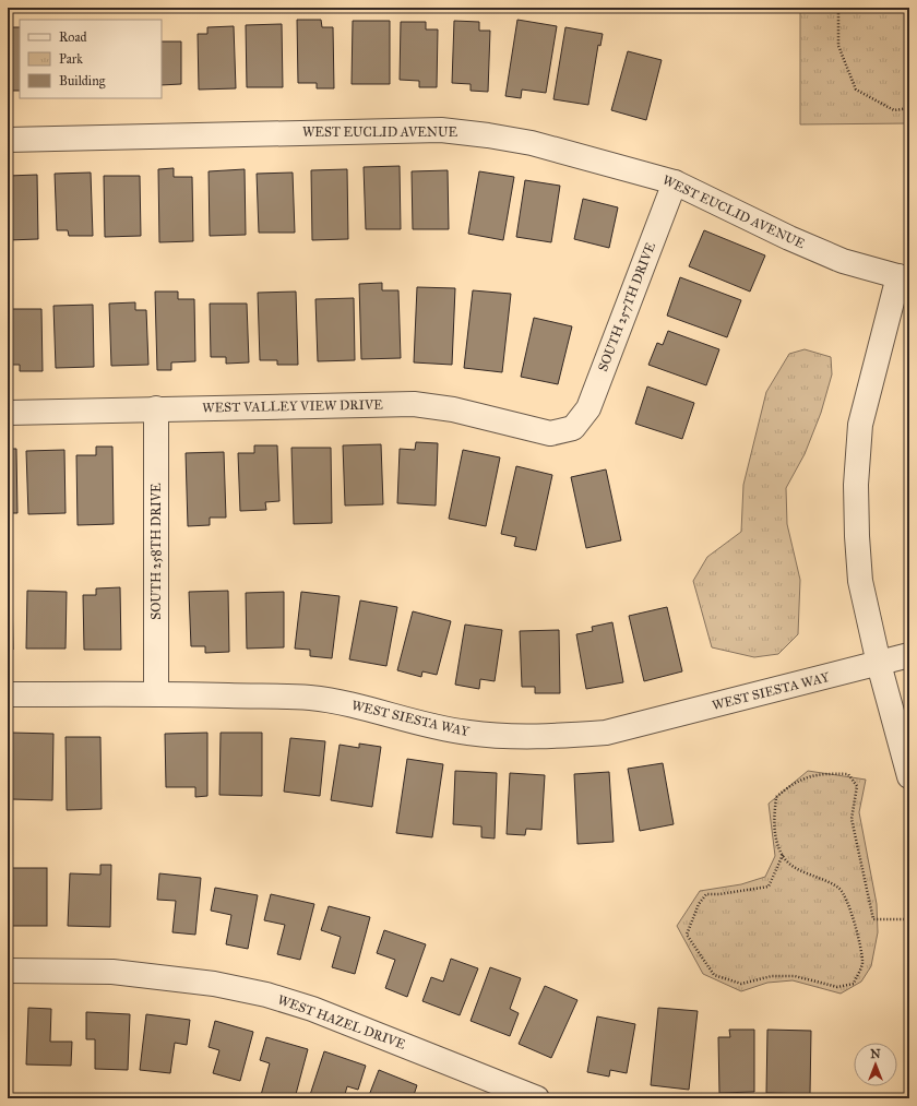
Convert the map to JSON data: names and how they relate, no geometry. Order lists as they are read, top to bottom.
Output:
{
  "streets": {
    "street": [
      "WEST EUCLID AVENUE",
      "SOUTH 257TH DRIVE",
      "WEST VALLEY VIEW DRIVE",
      "SOUTH 258TH DRIVE",
      "WEST SIESTA WAY",
      "WEST HAZEL DRIVE"
    ]
  },
  "crossings": [
    ["WEST EUCLID AVENUE", "SOUTH 257TH DRIVE"],
    ["SOUTH 257TH DRIVE", "WEST VALLEY VIEW DRIVE"],
    ["WEST VALLEY VIEW DRIVE", "SOUTH 258TH DRIVE"],
    ["SOUTH 258TH DRIVE", "WEST SIESTA WAY"]
  ],
  "legend": ["Road", "Park", "Building"],
  "north": "top"
}
